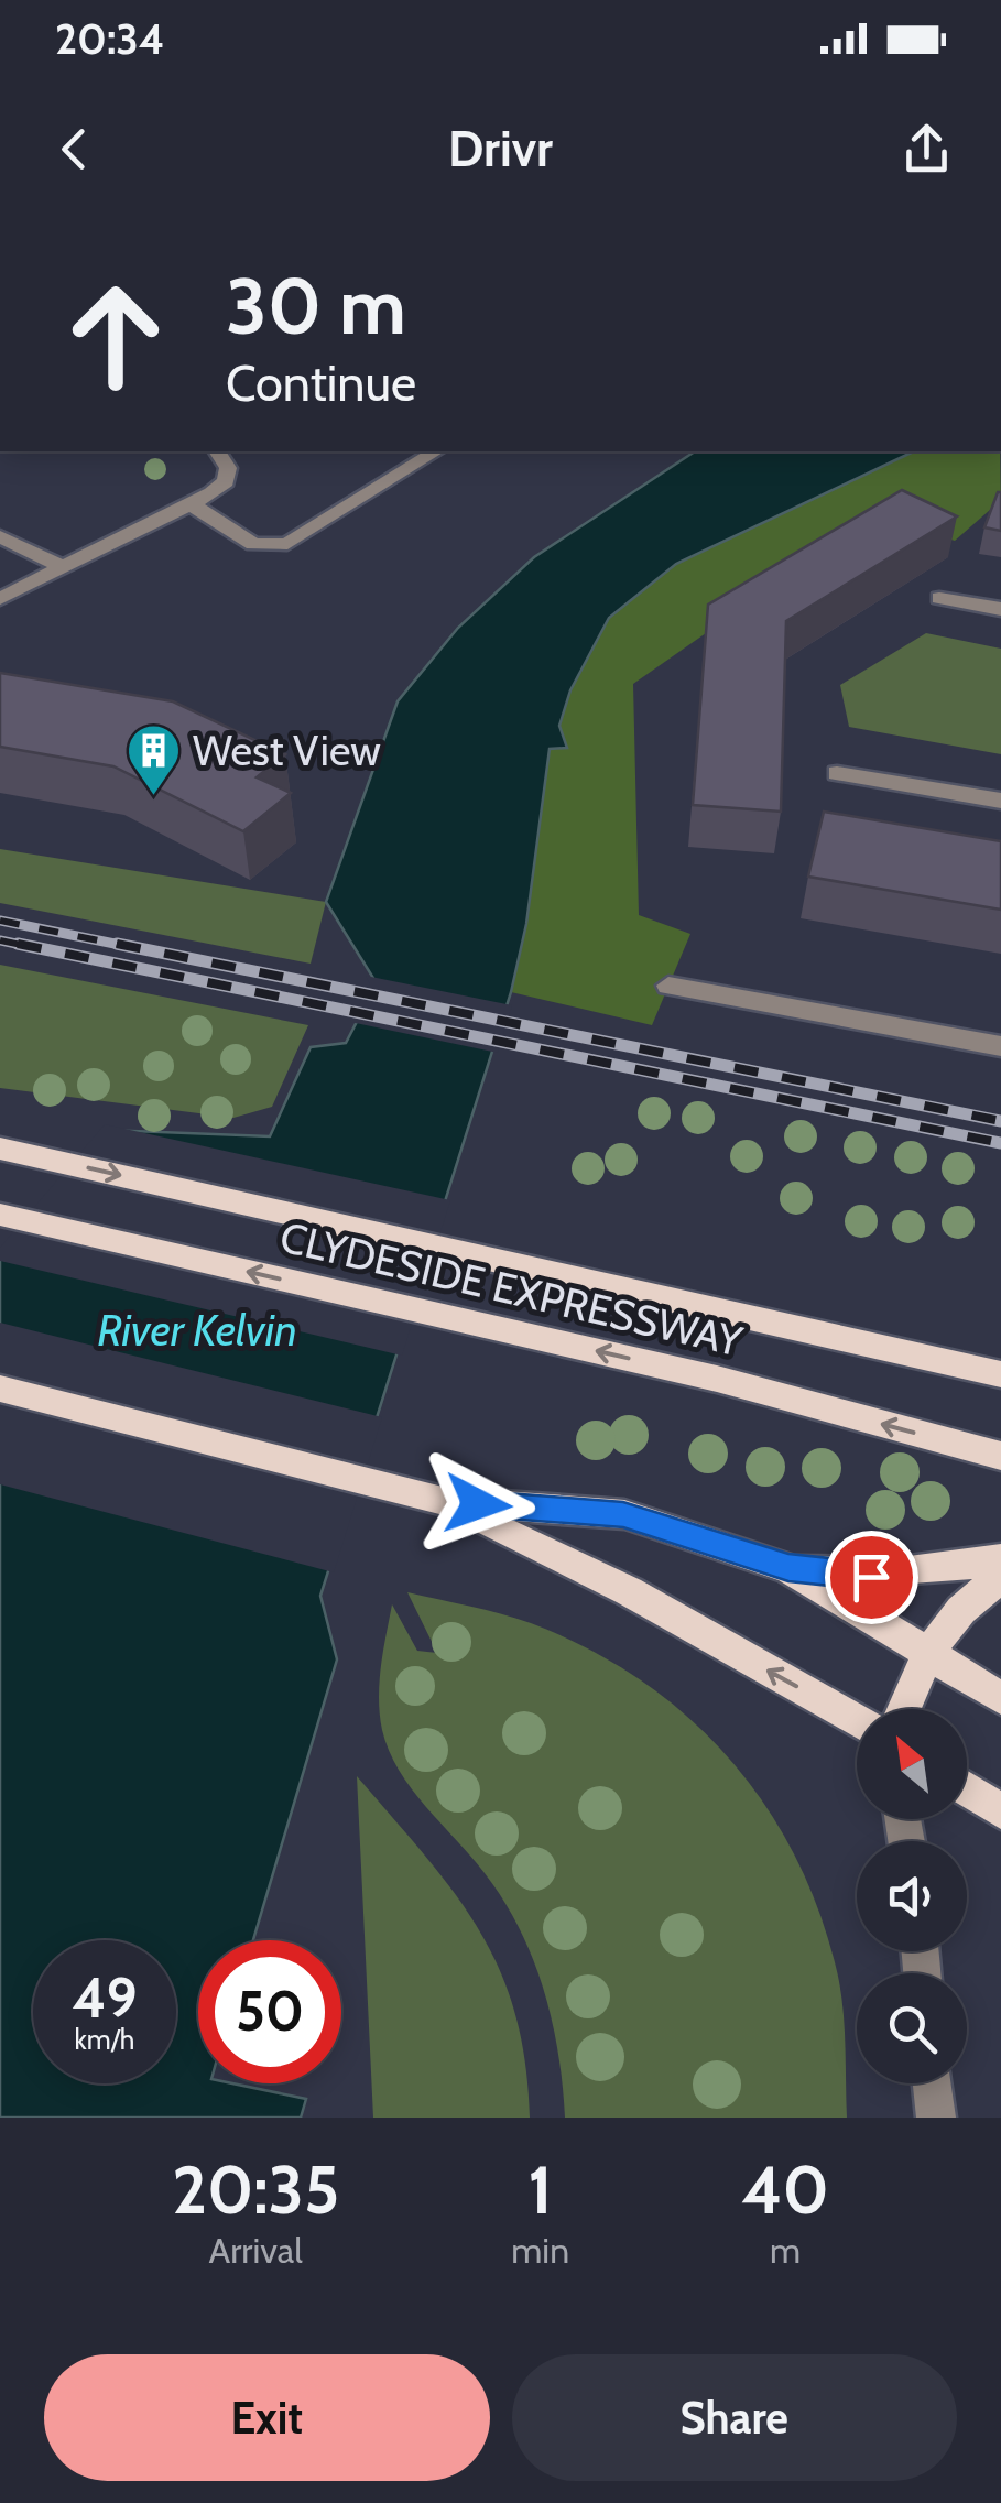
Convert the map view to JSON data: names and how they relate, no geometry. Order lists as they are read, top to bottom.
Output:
{
  "streets": {
    "main road": ["CLYDESIDE EXPRESSWAY"]
  },
  "water": ["River Kelvin"],
  "places": {
    "building": ["West View"]
  },
  "north": "top left",
  "page": {
    "status": "20:34",
    "header": "Drivr",
    "turn": ["30 m", "Continue"],
    "speed": "49 km/h",
    "limit": "50",
    "eta": [
      "20:35",
      "Arrival",
      "1",
      "min",
      "40",
      "m"
    ],
    "buttons": ["Exit", "Share"]
  }
}
